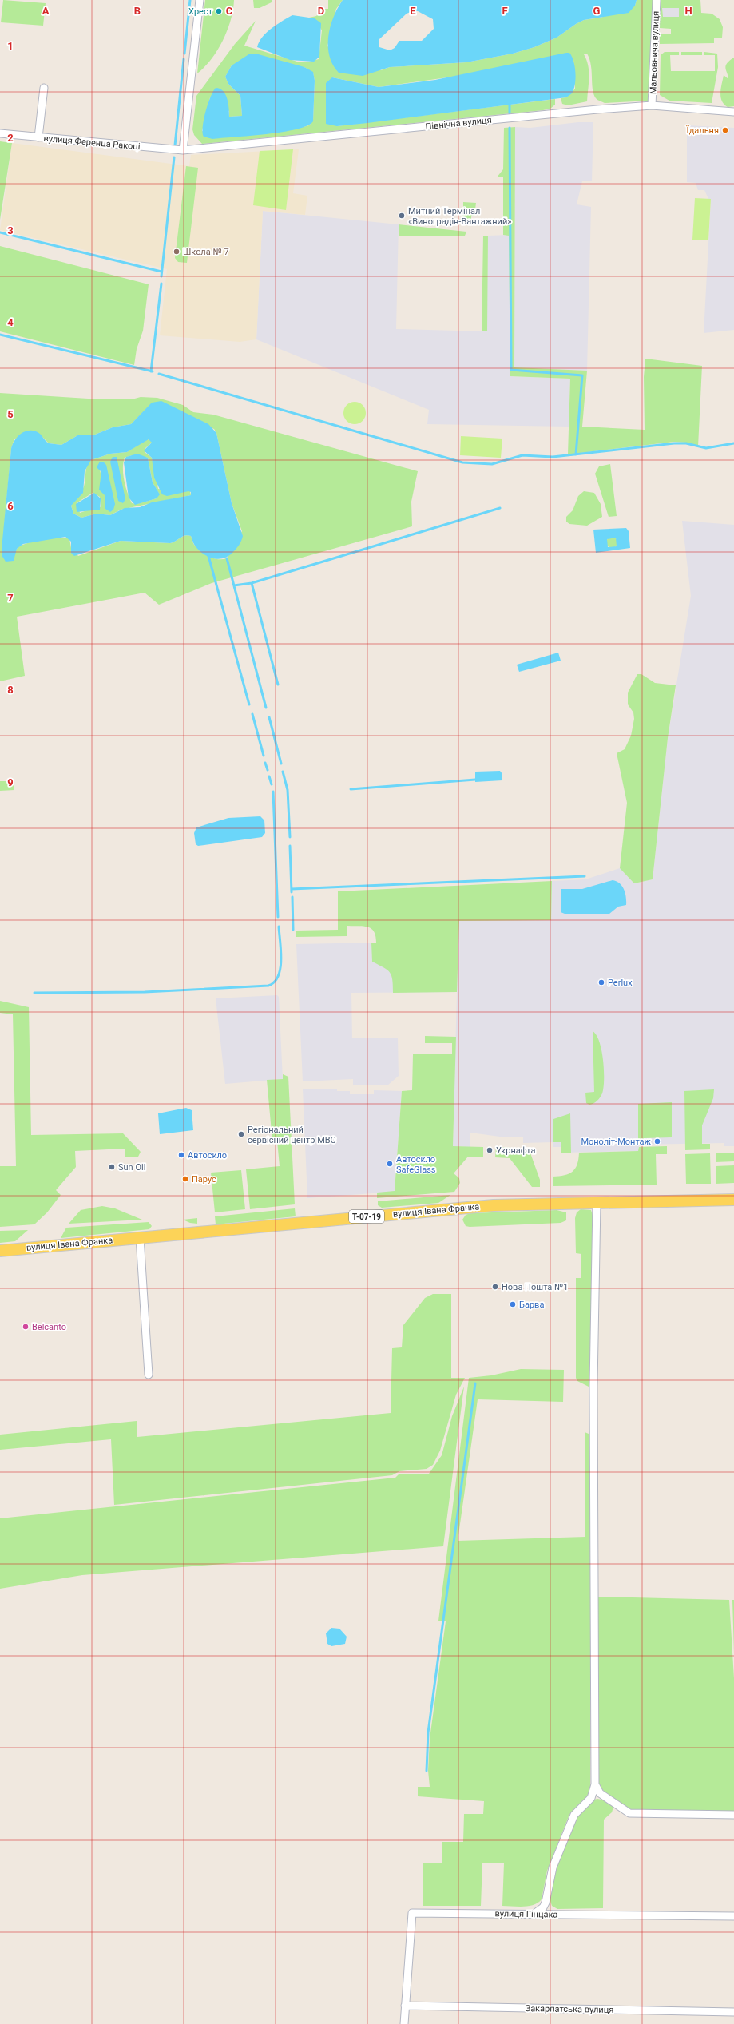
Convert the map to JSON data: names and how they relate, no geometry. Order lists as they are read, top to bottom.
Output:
{
  "streets": {
    "main road": ["вулиця Івана Франка", "Т-07-19"],
    "street": [
      "Мальовнича вулиця",
      "Північна вулиця",
      "вулиця Ференца Ракоці",
      "вулиця Гінцака",
      "Закарпатська вулиця"
    ]
  },
  "crossings": [
    ["Мальовнича вулиця", "Північна вулиця"],
    ["Північна вулиця", "вулиця Ференца Ракоці"],
    ["вулиця Гінцака", "Закарпатська вулиця"]
  ],
  "places": [
    "Хрест",
    "Їдальня",
    "Митний Термінал «Виноградів-Вантажний»",
    "Школа № 7",
    "Perlux",
    "Регіональний сервісний центр МВС",
    "Моноліт-Монтаж",
    "Укрнафта",
    "Автоскло",
    "Автоскло SafeGlass",
    "Sun Oil",
    "Парус",
    "Нова Пошта №1",
    "Барва",
    "Belcanto"
  ],
  "grid": {
    "columns": [
      "A",
      "B",
      "C",
      "D",
      "E",
      "F",
      "G",
      "H"
    ],
    "rows": [
      "1",
      "2",
      "3",
      "4",
      "5",
      "6",
      "7",
      "8",
      "9"
    ]
  }
}
